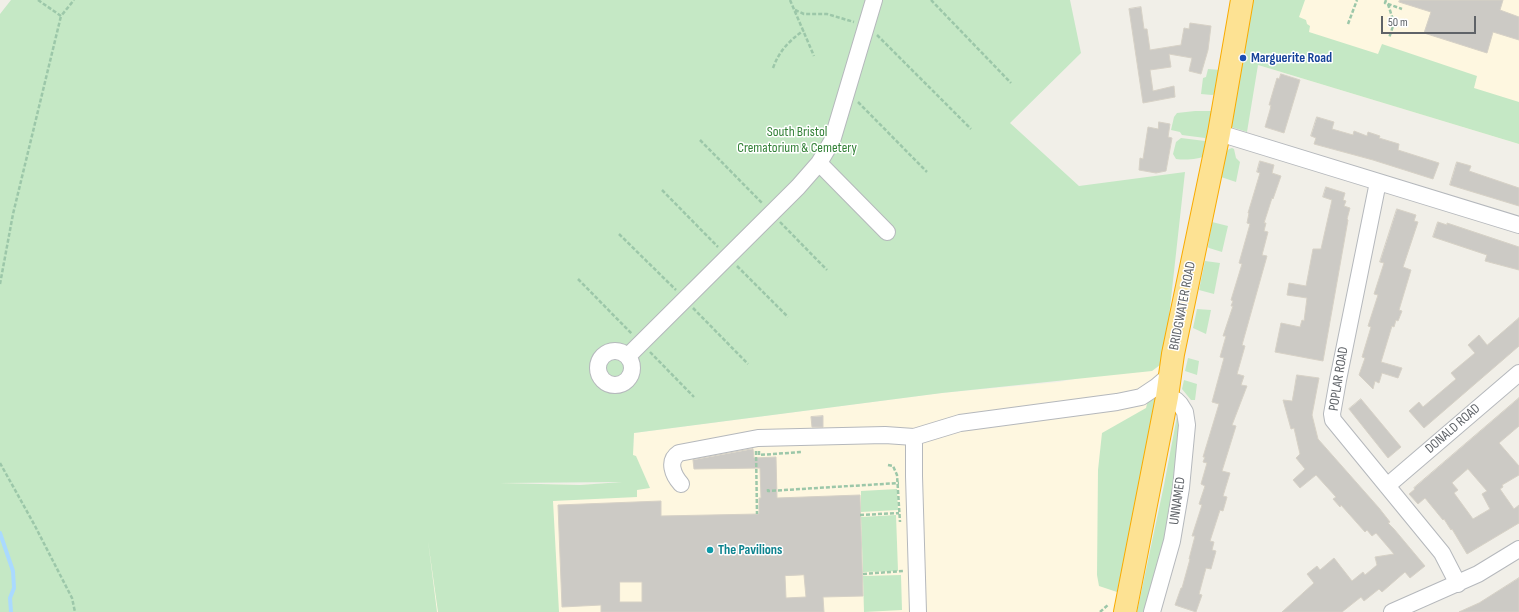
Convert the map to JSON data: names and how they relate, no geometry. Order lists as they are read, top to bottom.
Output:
{
  "streets": {
    "highway": ["BRIDGWATER ROAD"],
    "street": ["POPLAR ROAD", "DONALD ROAD", "UNNAMED"]
  },
  "crossings": [
    ["BRIDGWATER ROAD", "UNNAMED"],
    ["POPLAR ROAD", "DONALD ROAD"]
  ],
  "parks": ["South Bristol Crematorium & Cemetery"],
  "places": ["Marguerite Road", "The Pavilions"],
  "scale_bar": "50 m"
}
